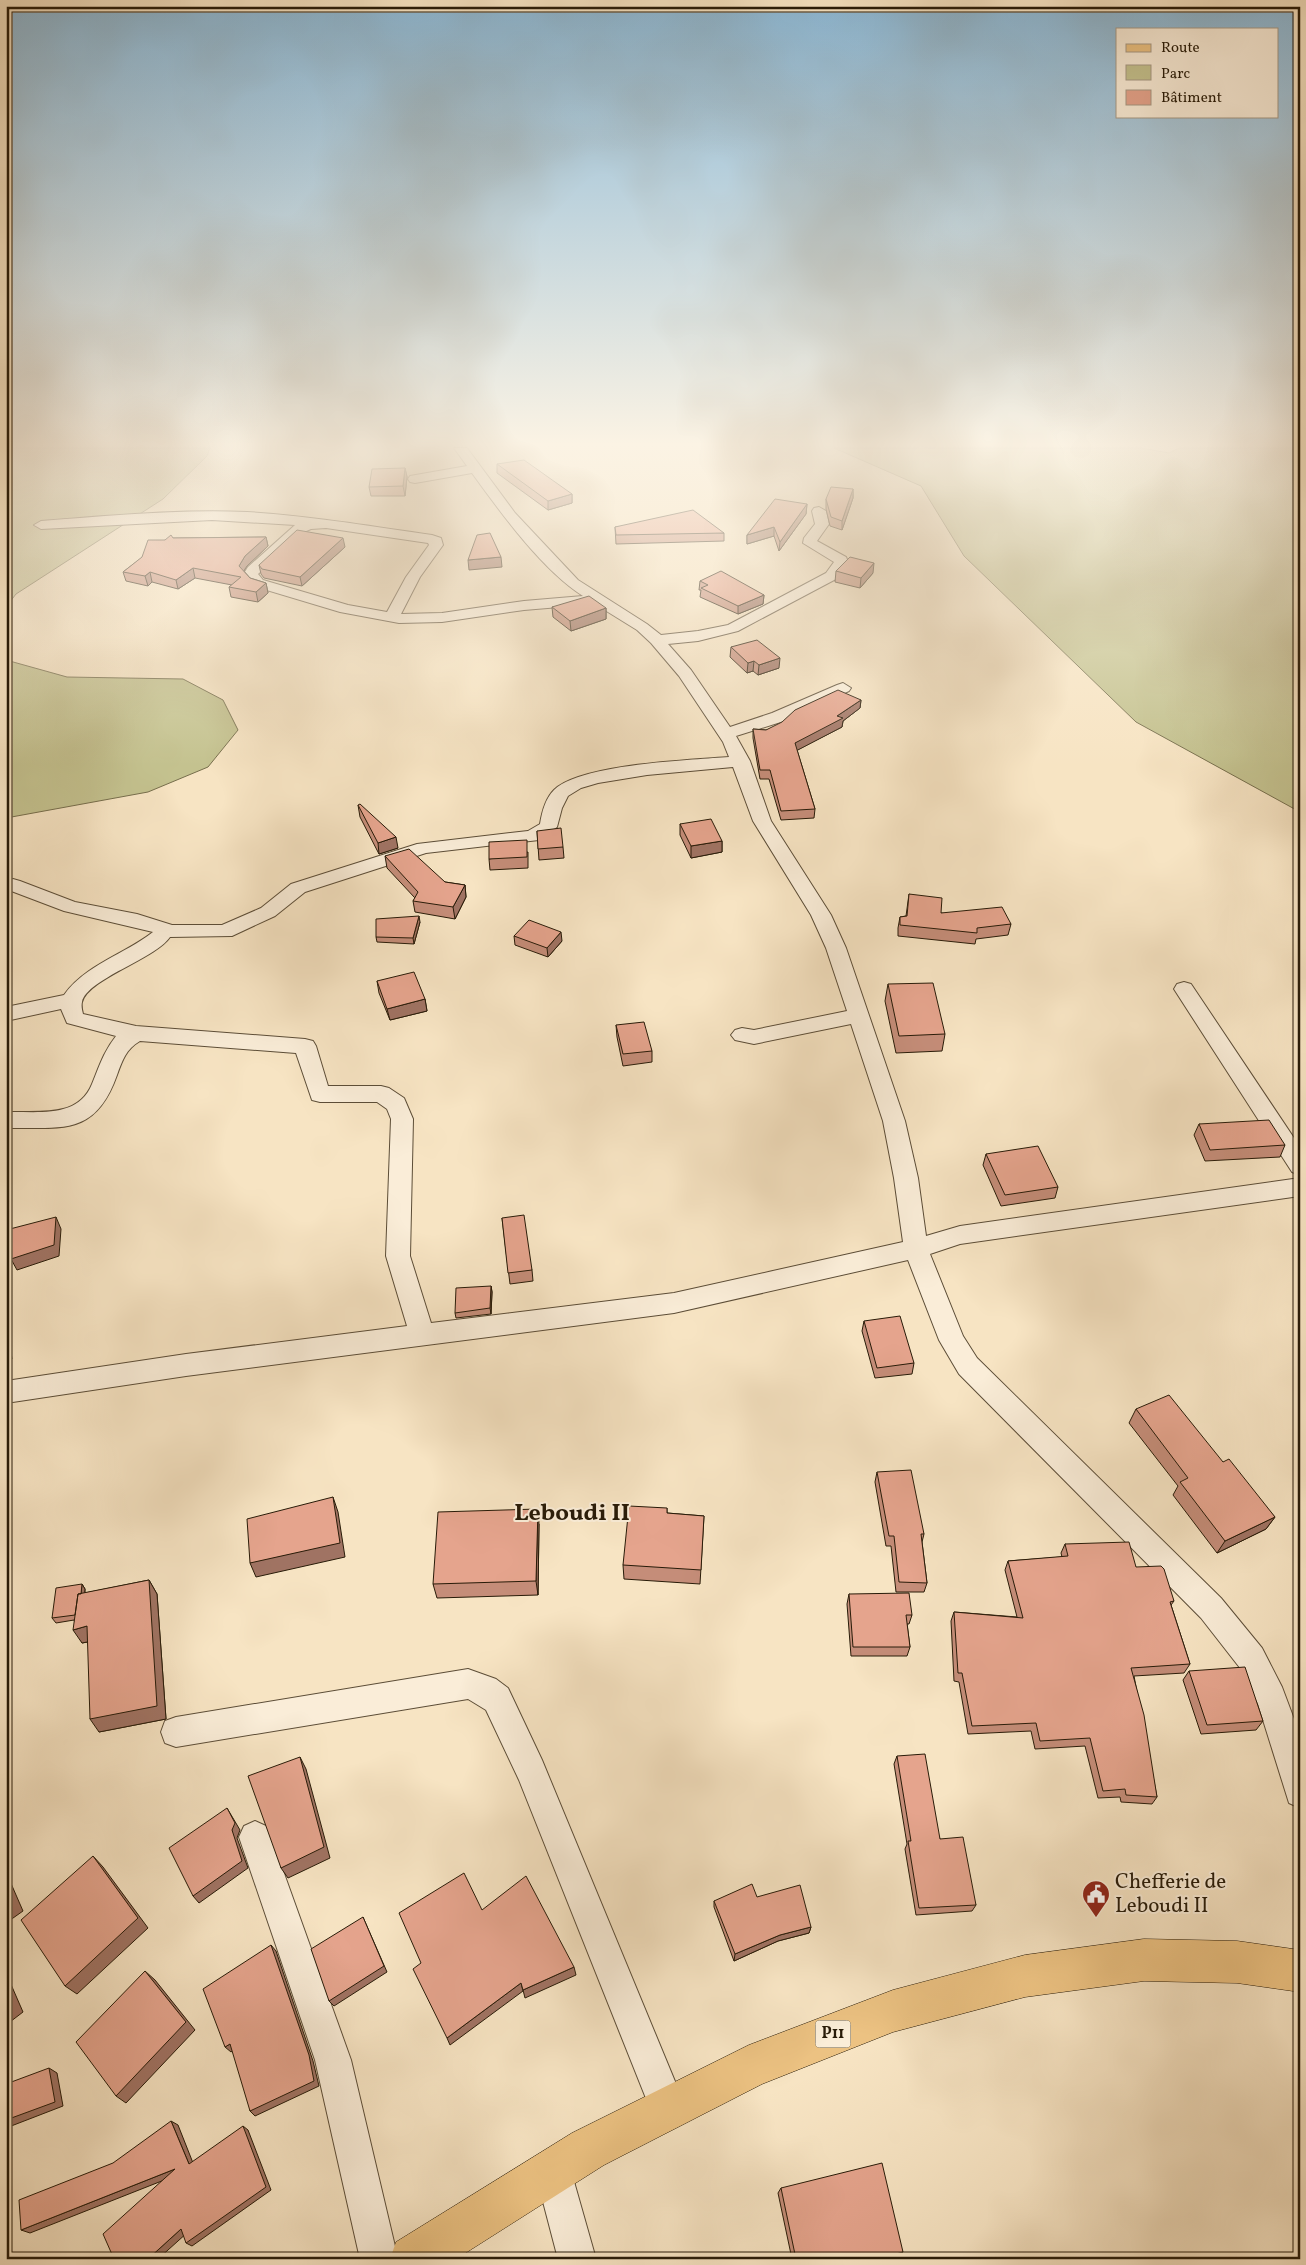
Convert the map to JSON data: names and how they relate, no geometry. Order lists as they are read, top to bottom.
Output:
{
  "streets": {
    "main road": ["P11"]
  },
  "districts": ["Leboudi II"],
  "places": {
    "public building": ["Chefferie de Leboudi II"]
  },
  "legend": ["Route", "Parc", "Bâtiment"]
}
